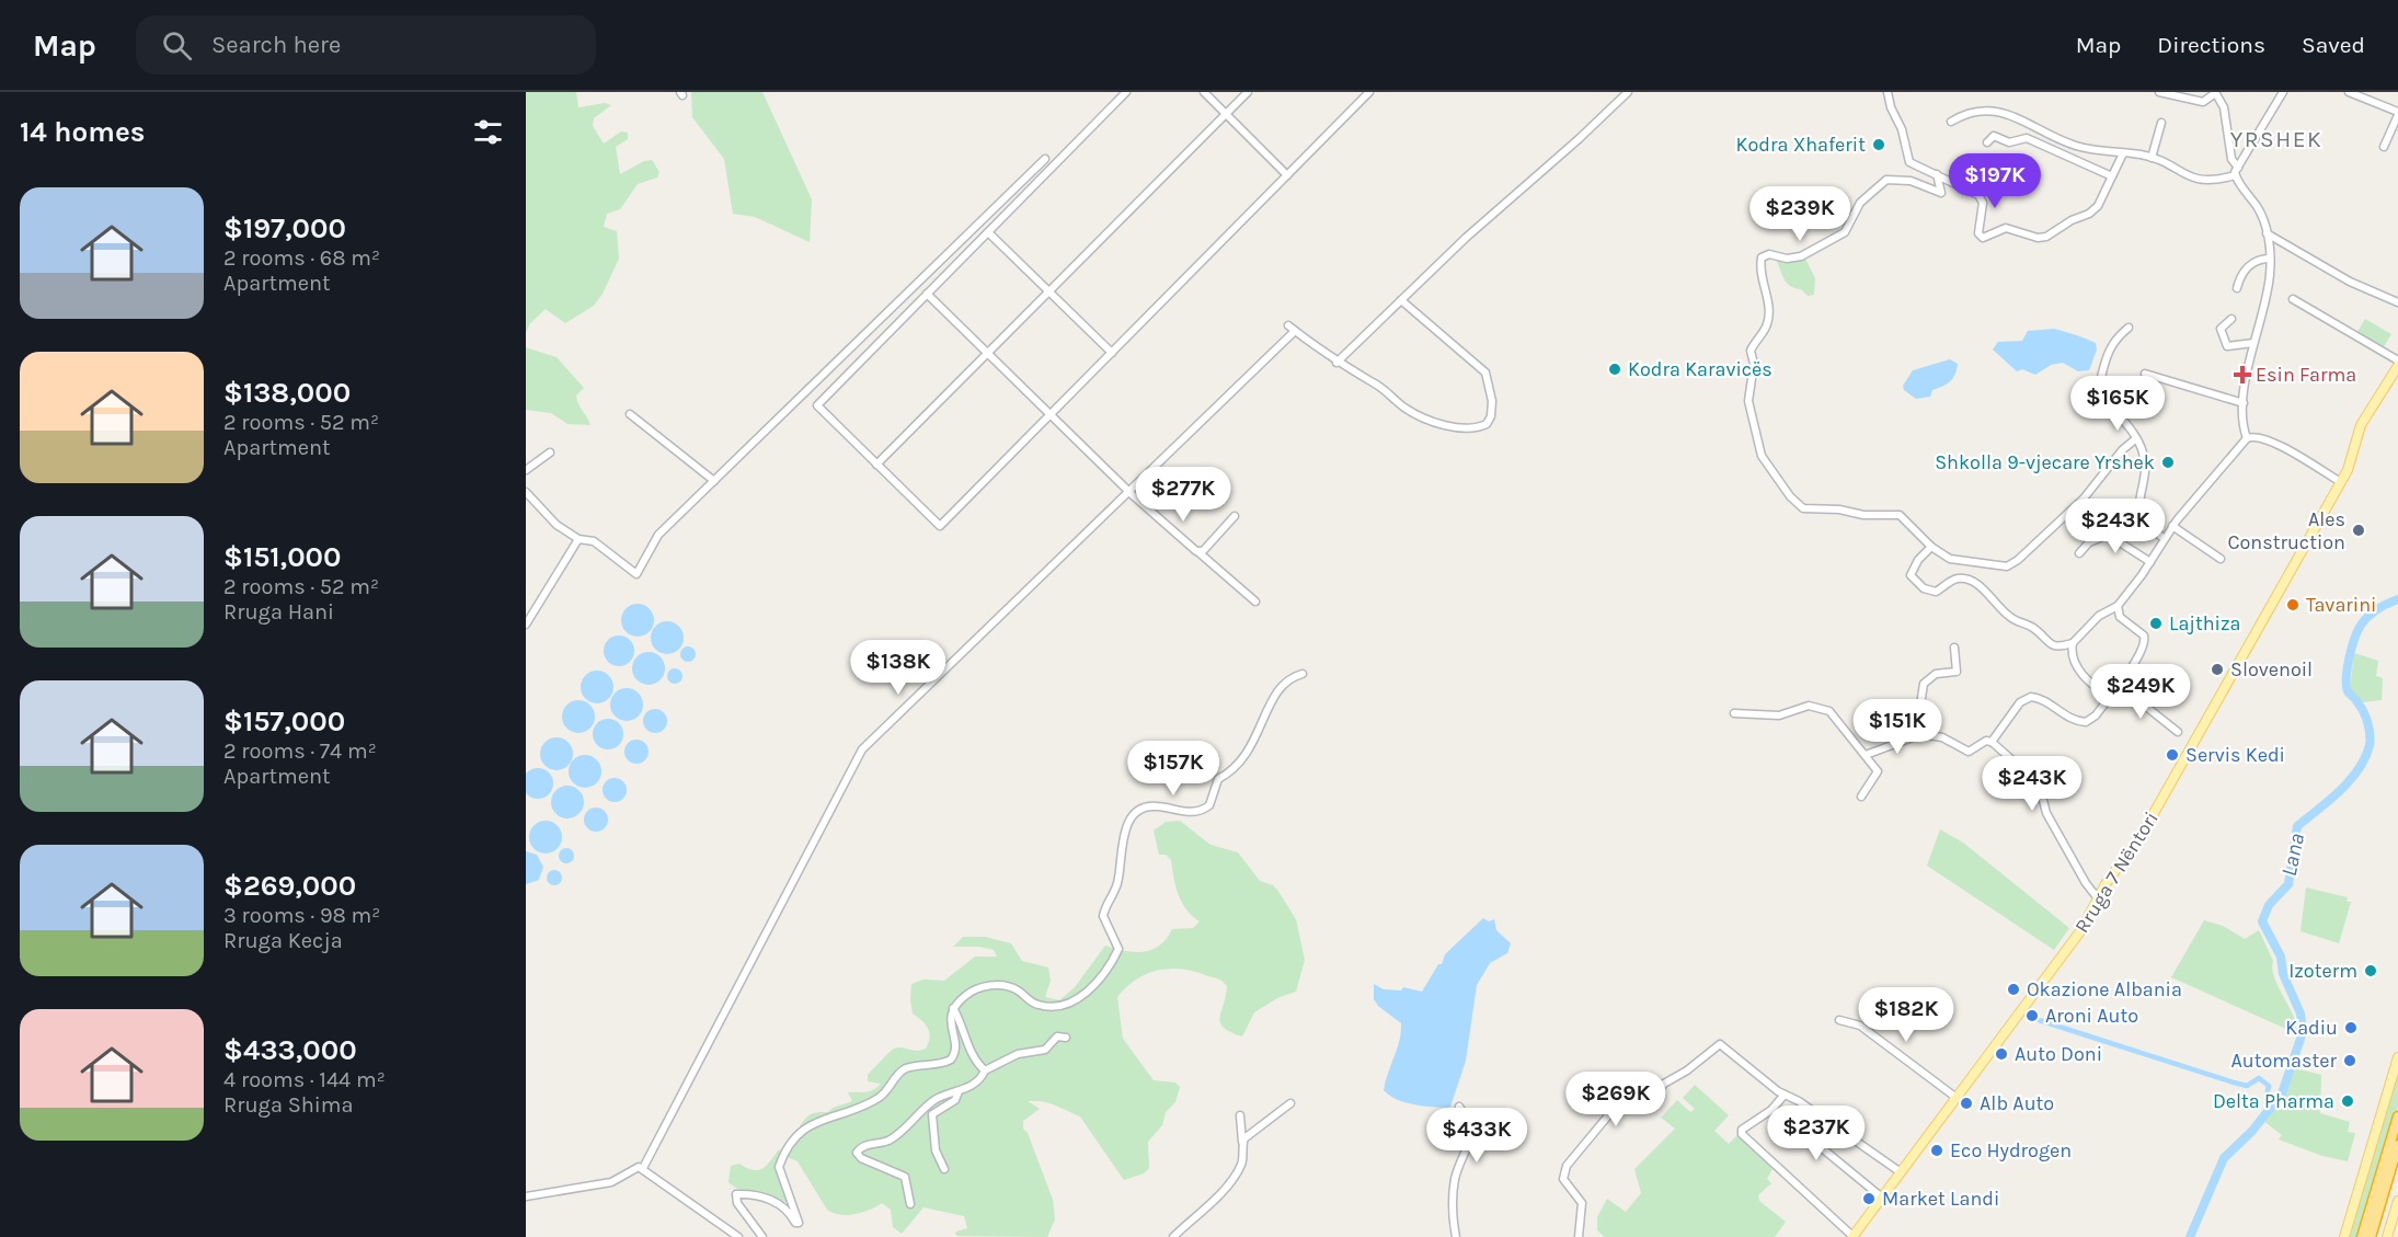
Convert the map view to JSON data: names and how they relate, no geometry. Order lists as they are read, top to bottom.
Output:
{
  "streets": {
    "main road": ["Rruga 7 Nëntori"]
  },
  "districts": ["YRSHEK"],
  "water": ["Lana"],
  "places": {
    "other": [
      "Kodra Xhaferit",
      "Kodra Karavicës",
      "Shkolla 9-vjecare Yrshek",
      "Ales Construction",
      "Tavarini",
      "Lajthiza",
      "Slovenoil",
      "Servis Kedi",
      "Izoterm",
      "Okazione Albania",
      "Aroni Auto",
      "Kadiu",
      "Auto Doni",
      "Automaster",
      "Delta Pharma",
      "Alb Auto",
      "Eco Hydrogen",
      "Market Landi"
    ],
    "health": ["Esin Farma"]
  },
  "page": {
    "header": "Map",
    "search": "Search here",
    "nav": ["Map", "Directions", "Saved"],
    "heading": "14 homes",
    "price": [
      "$197K",
      "$239K",
      "$165K",
      "$277K",
      "$243K",
      "$138K",
      "$249K",
      "$151K",
      "$157K",
      "$243K",
      "$182K",
      "$269K",
      "$237K",
      "$433K"
    ],
    "list": [
      {
        "name": "$197,000",
        "note": "2 rooms · 68 m² · Apartment"
      },
      {
        "name": "$138,000",
        "note": "2 rooms · 52 m² · Apartment"
      },
      {
        "name": "$151,000",
        "note": "2 rooms · 52 m² · Rruga Hani"
      },
      {
        "name": "$157,000",
        "note": "2 rooms · 74 m² · Apartment"
      },
      {
        "name": "$269,000",
        "note": "3 rooms · 98 m² · Rruga Kecja"
      },
      {
        "name": "$433,000",
        "note": "4 rooms · 144 m² · Rruga Shima"
      }
    ]
  }
}
